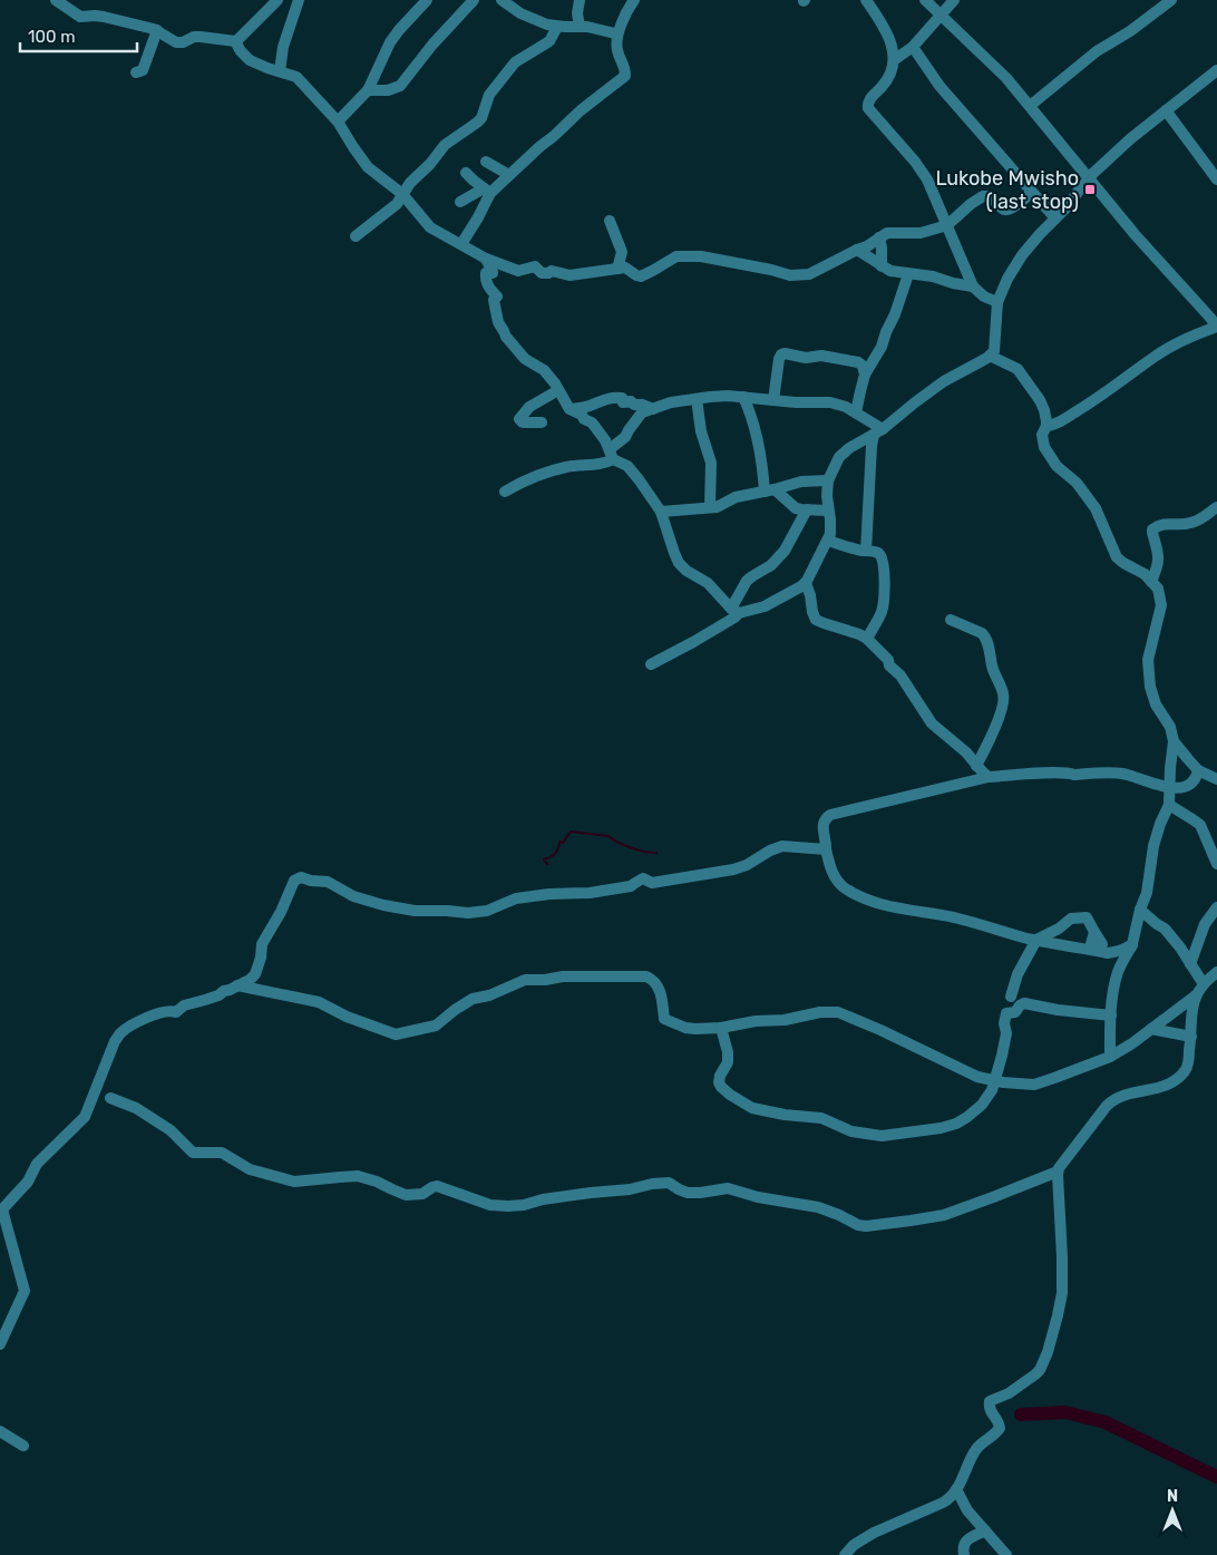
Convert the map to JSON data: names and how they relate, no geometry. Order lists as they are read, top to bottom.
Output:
{
  "places": {
    "transit": ["Lukobe Mwisho (last stop)"]
  },
  "scale_bar": "100 m",
  "north": "top"
}
